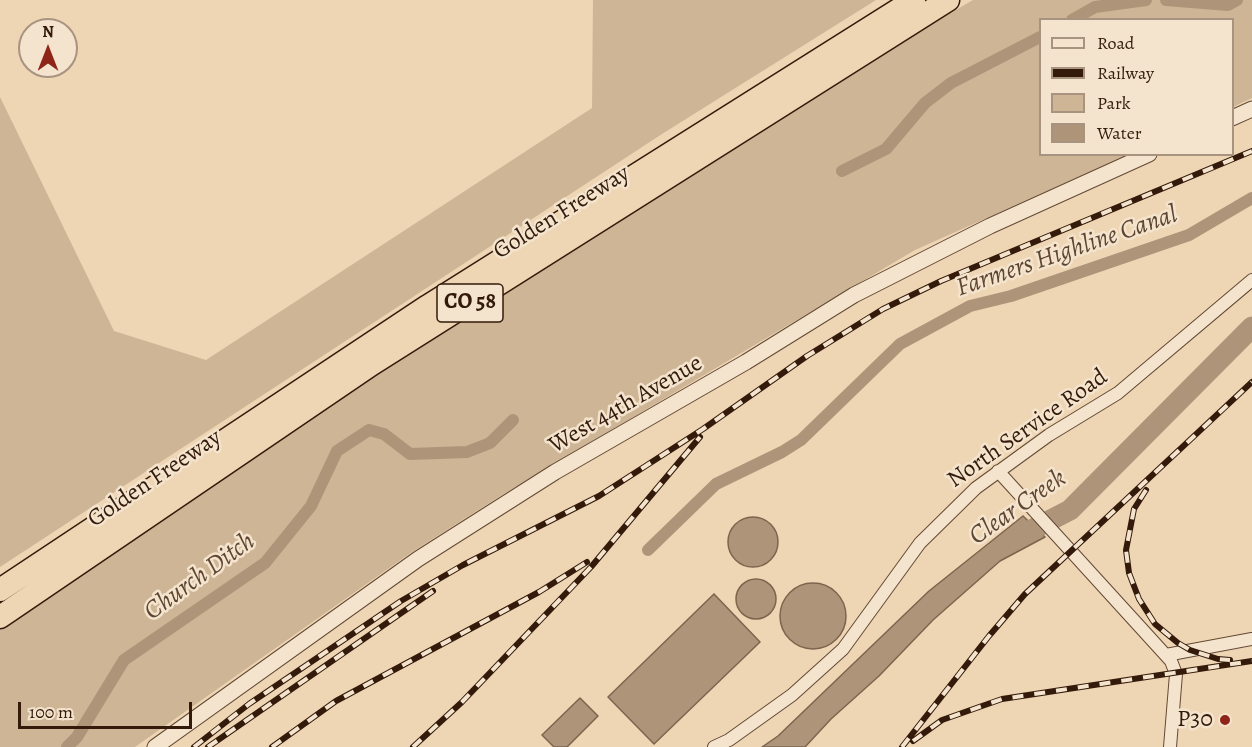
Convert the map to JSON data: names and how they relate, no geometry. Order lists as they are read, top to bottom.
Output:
{
  "streets": {
    "highway": ["Golden Freeway", "CO 58"],
    "street": ["West 44th Avenue", "North Service Road"]
  },
  "water": ["Farmers Highline Canal", "Clear Creek", "Church Ditch"],
  "places": ["P30"],
  "legend": [
    "Road",
    "Railway",
    "Park",
    "Water"
  ],
  "scale_bar": "100 m",
  "north": "top"
}
